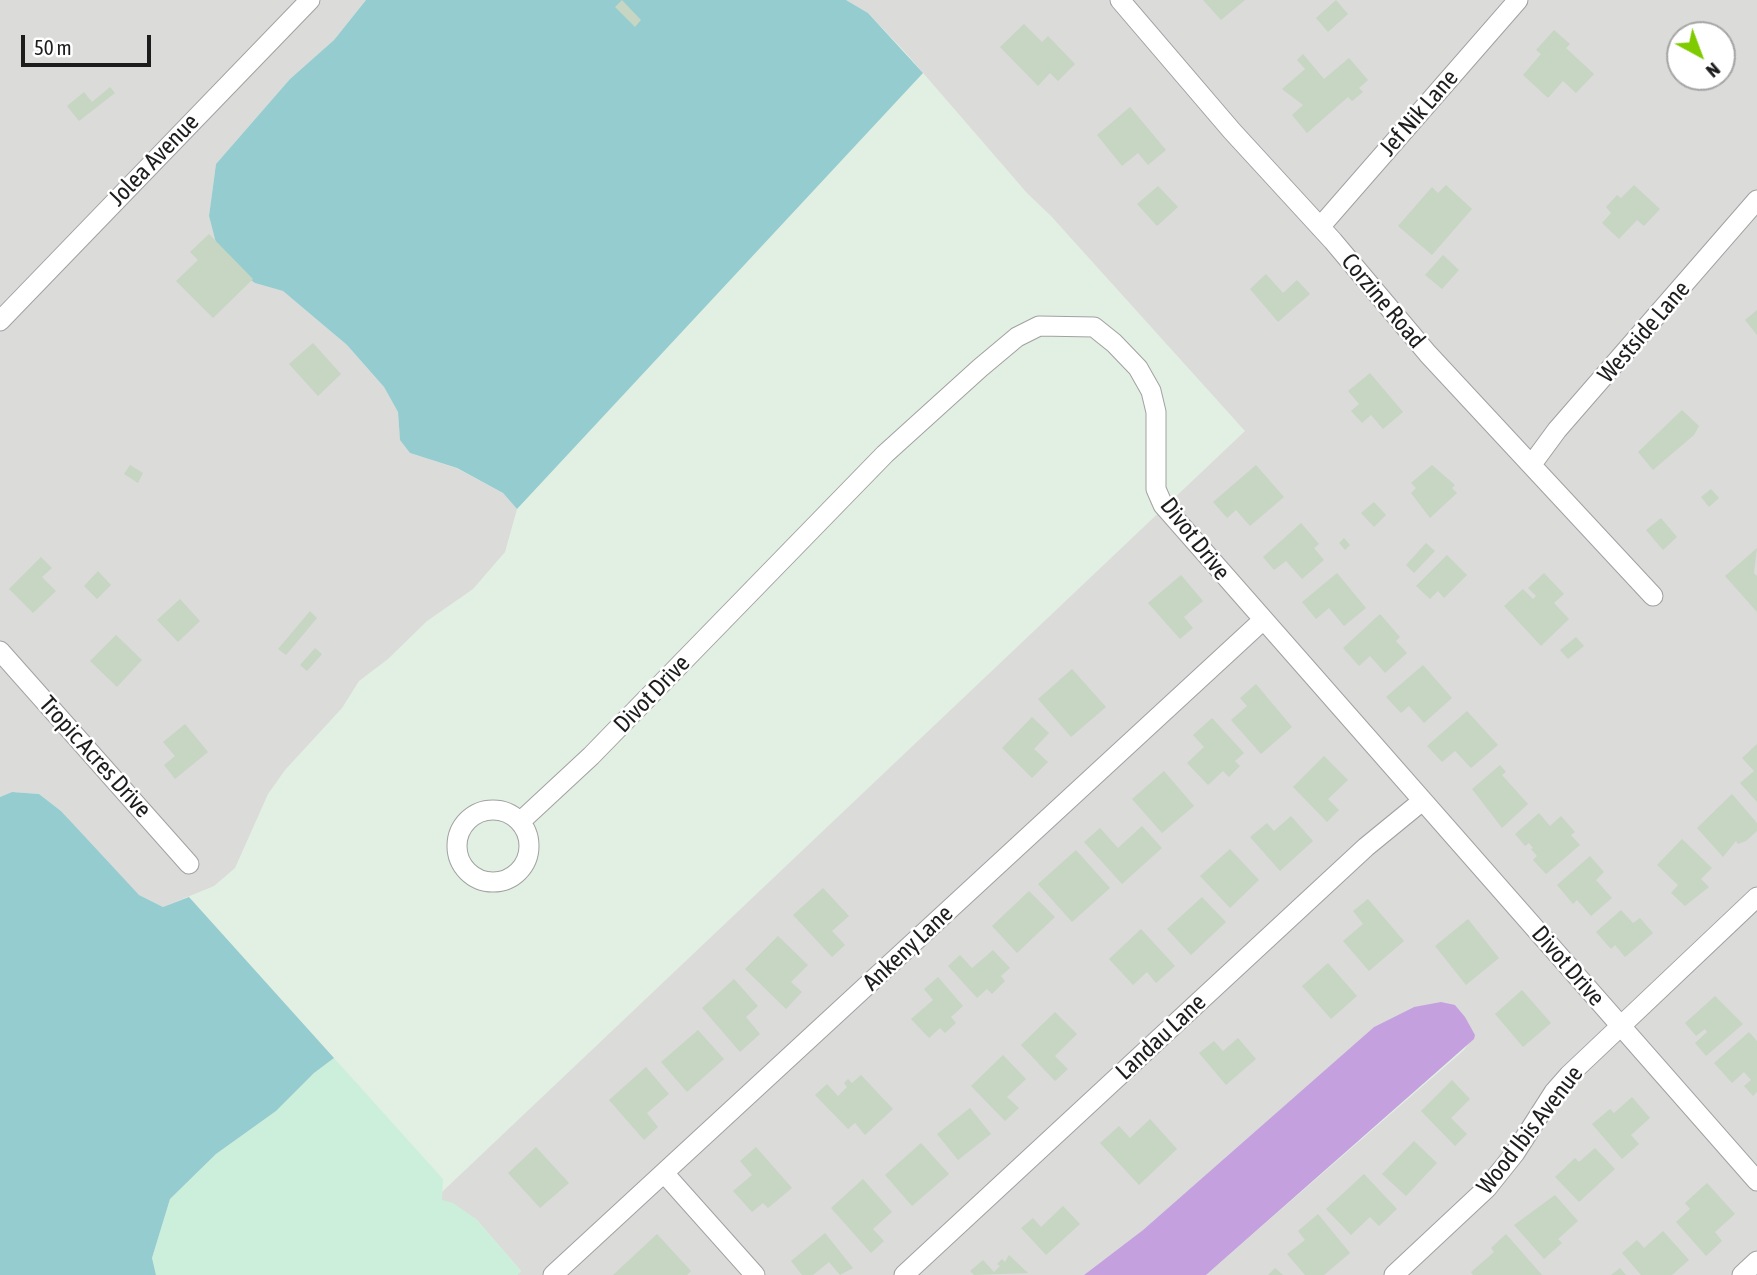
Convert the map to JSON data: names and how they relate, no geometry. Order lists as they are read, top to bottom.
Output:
{
  "streets": {
    "street": [
      "Jef Nik Lane",
      "Jolea Avenue",
      "Corzine Road",
      "Westside Lane",
      "Divot Drive",
      "Tropic Acres Drive",
      "Ankeny Lane",
      "Landau Lane",
      "Wood Ibis Avenue"
    ]
  },
  "crossings": [
    ["Jef Nik Lane", "Corzine Road"],
    ["Corzine Road", "Westside Lane"],
    ["Divot Drive", "Ankeny Lane"],
    ["Divot Drive", "Landau Lane"],
    ["Divot Drive", "Wood Ibis Avenue"]
  ],
  "scale_bar": "50 m",
  "north": "bottom right"
}
